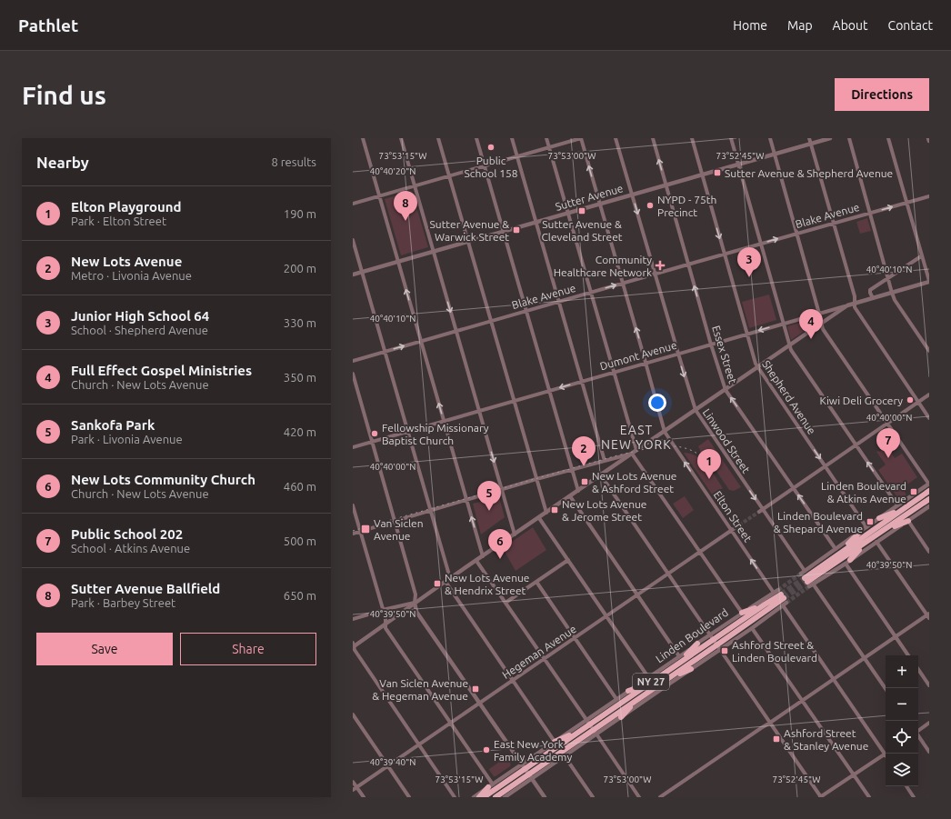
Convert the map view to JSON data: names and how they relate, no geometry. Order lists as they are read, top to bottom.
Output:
{
  "streets": {
    "highway": ["Linden Boulevard", "NY 27"],
    "street": [
      "Sutter Avenue",
      "Blake Avenue",
      "Essex Street",
      "Dumont Avenue",
      "Shepherd Avenue",
      "Linwood Street",
      "Elton Street",
      "Hegeman Avenue"
    ]
  },
  "crossings": [
    ["Sutter Avenue", "Essex Street"],
    ["Sutter Avenue", "Shepherd Avenue"],
    ["Sutter Avenue", "Linwood Street"],
    ["Sutter Avenue", "Elton Street"],
    ["Blake Avenue", "Essex Street"],
    ["Blake Avenue", "Shepherd Avenue"],
    ["Blake Avenue", "Linwood Street"],
    ["Blake Avenue", "Elton Street"],
    ["Essex Street", "Dumont Avenue"],
    ["Dumont Avenue", "Shepherd Avenue"],
    ["Dumont Avenue", "Linwood Street"],
    ["Dumont Avenue", "Elton Street"],
    ["Elton Street", "Linden Boulevard"],
    ["Elton Street", "Hegeman Avenue"]
  ],
  "one_way": [
    "Essex Street",
    "Shepherd Avenue",
    "Linwood Street",
    "Elton Street"
  ],
  "districts": ["EAST NEW YORK"],
  "places": {
    "other": [
      "Public School 158",
      "NYPD - 75th Precinct",
      "Kiwi Deli Grocery",
      "Fellowship Missionary Baptist Church",
      "East New York Family Academy"
    ],
    "transit": [
      "Sutter Avenue & Shepherd Avenue",
      "Sutter Avenue & Cleveland Street",
      "Sutter Avenue & Warwick Street",
      "New Lots Avenue & Ashford Street",
      "Linden Boulevard & Atkins Avenue",
      "New Lots Avenue & Jerome Street",
      "Linden Boulevard & Shepard Avenue",
      "Van Siclen Avenue",
      "New Lots Avenue & Hendrix Street",
      "Ashford Street & Linden Boulevard",
      "Van Siclen Avenue & Hegeman Avenue",
      "Ashford Street & Stanley Avenue"
    ],
    "health": ["Community Healthcare Network"]
  },
  "page": {
    "header": "Pathlet",
    "nav": [
      "Home",
      "Map",
      "About",
      "Contact"
    ],
    "buttons": [
      "Directions",
      ["Save", "Share"]
    ],
    "title": "Find us",
    "heading": ["Nearby", "8 results"],
    "list": [
      {
        "mark": "1",
        "name": "Elton Playground",
        "note": "Park · Elton Street",
        "value": "190 m"
      },
      {
        "mark": "2",
        "name": "New Lots Avenue",
        "note": "Metro · Livonia Avenue",
        "value": "200 m"
      },
      {
        "mark": "3",
        "name": "Junior High School 64",
        "note": "School · Shepherd Avenue",
        "value": "330 m"
      },
      {
        "mark": "4",
        "name": "Full Effect Gospel Ministries",
        "note": "Church · New Lots Avenue",
        "value": "350 m"
      },
      {
        "mark": "5",
        "name": "Sankofa Park",
        "note": "Park · Livonia Avenue",
        "value": "420 m"
      },
      {
        "mark": "6",
        "name": "New Lots Community Church",
        "note": "Church · New Lots Avenue",
        "value": "460 m"
      },
      {
        "mark": "7",
        "name": "Public School 202",
        "note": "School · Atkins Avenue",
        "value": "500 m"
      },
      {
        "mark": "8",
        "name": "Sutter Avenue Ballfield",
        "note": "Park · Barbey Street",
        "value": "650 m"
      }
    ],
    "pins": [
      "8",
      "3",
      "4",
      "7",
      "2",
      "1",
      "5",
      "6"
    ],
    "map_buttons": ["+", "−"]
  },
  "coordinates": [
    "73°53'15\"W",
    "73°53'00\"W",
    "73°52'45\"W",
    "40°40'20\"N",
    "40°40'10\"N",
    "40°40'00\"N",
    "40°39'50\"N",
    "40°39'40\"N"
  ]
}
